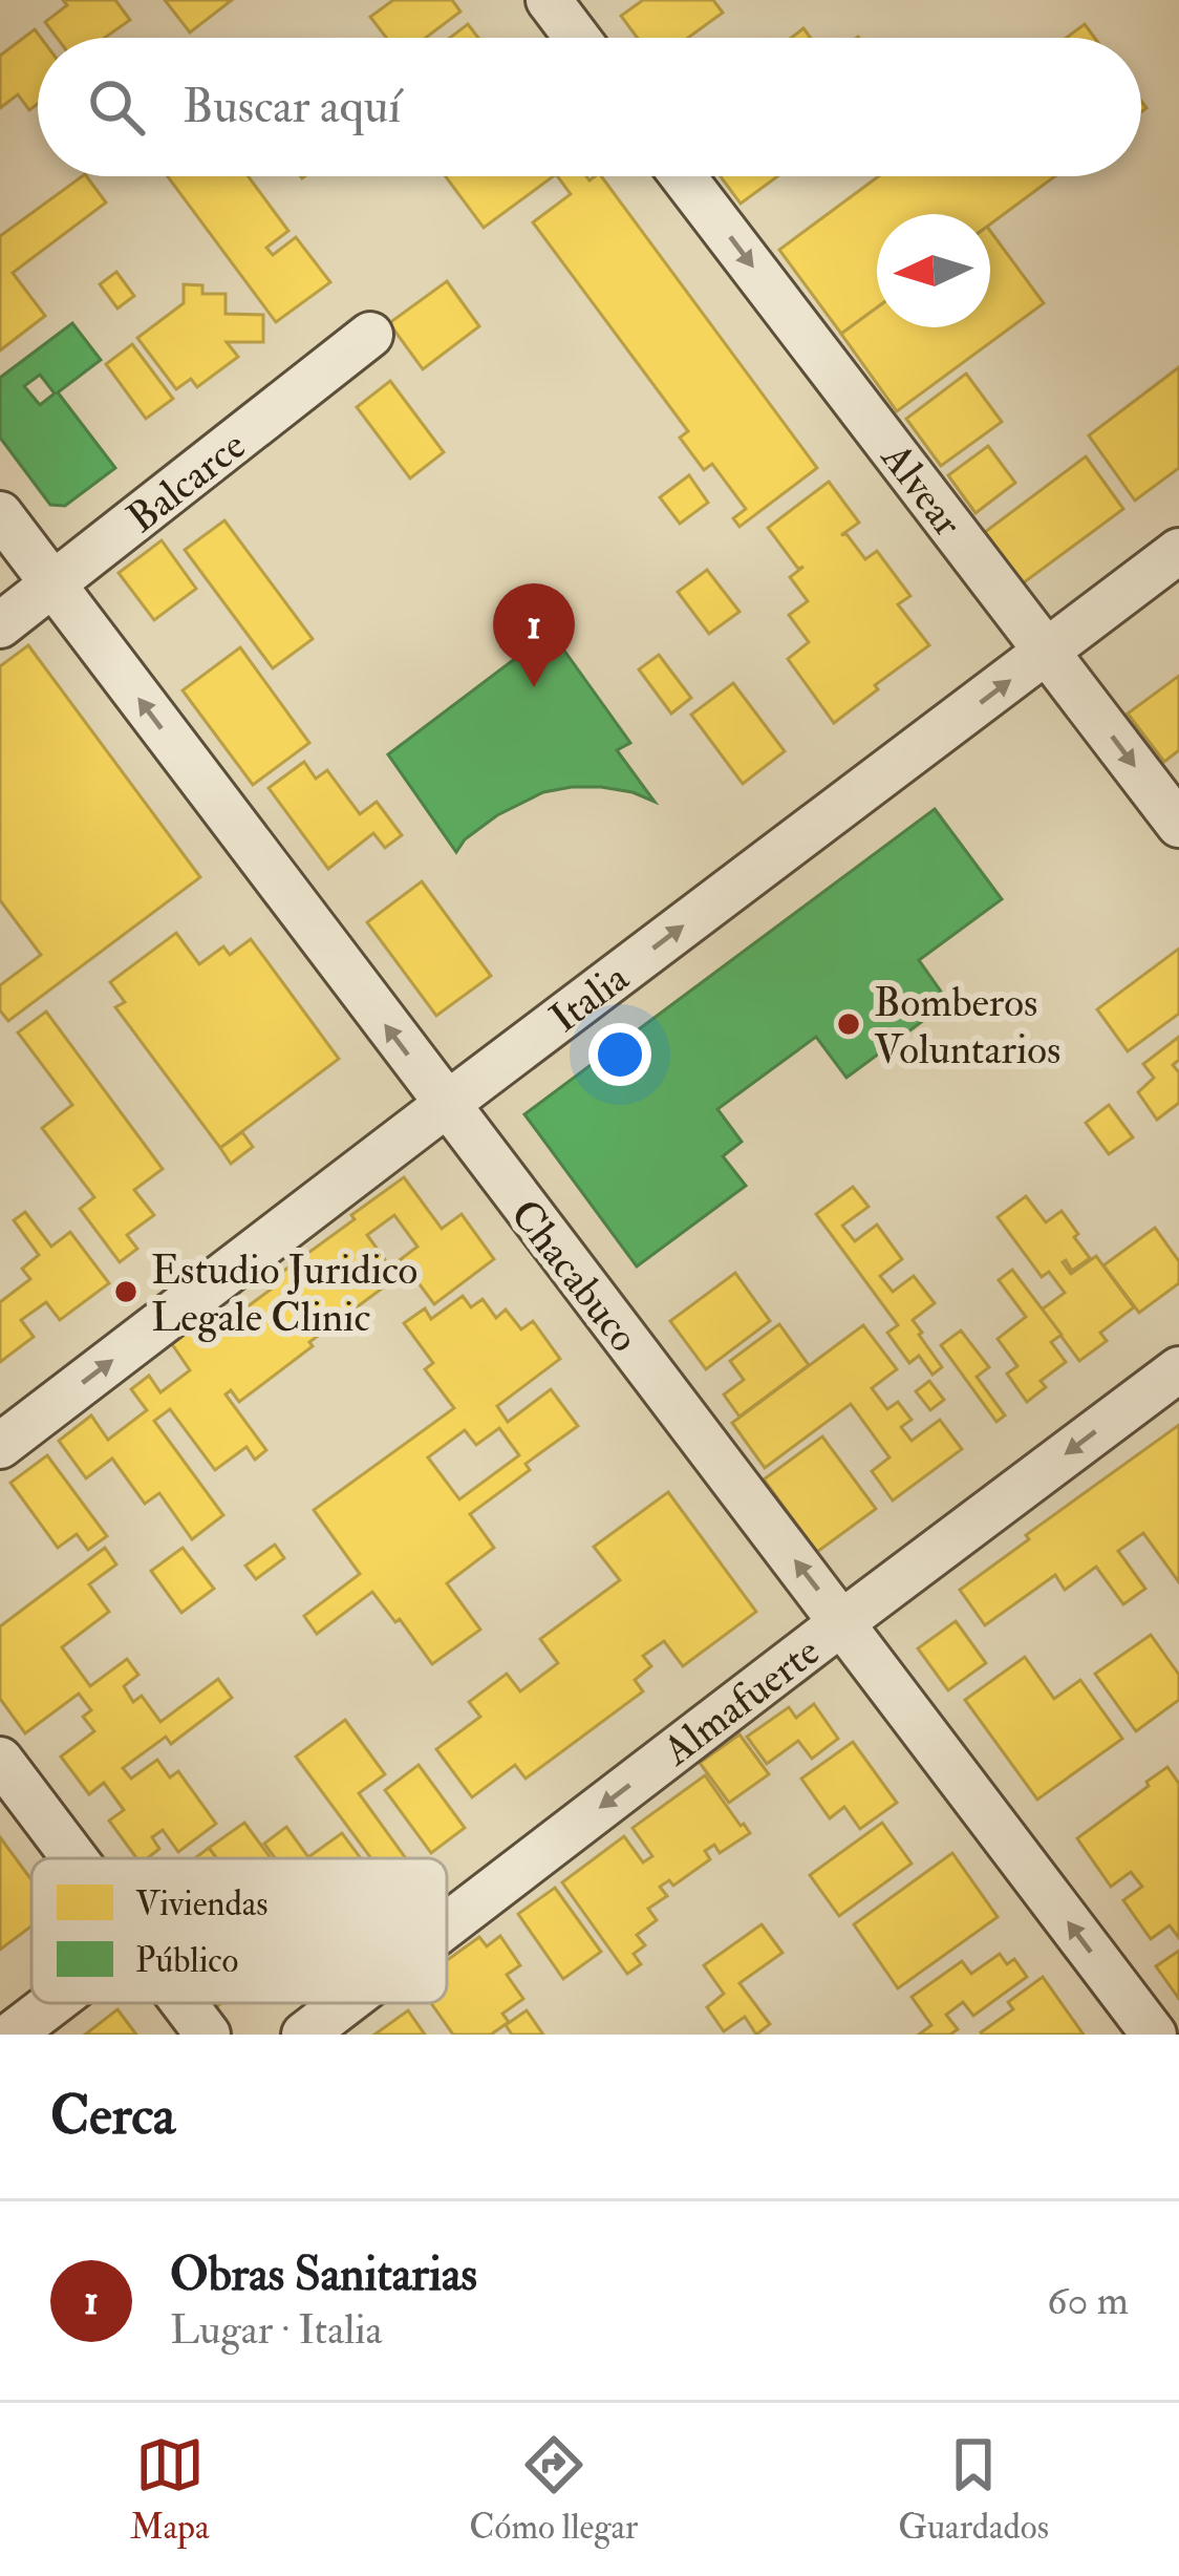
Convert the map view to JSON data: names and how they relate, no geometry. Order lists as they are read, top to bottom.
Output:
{
  "streets": {
    "street": [
      "Balcarce",
      "Alvear",
      "Italia",
      "Chacabuco",
      "Almafuerte"
    ]
  },
  "crossings": [
    ["Balcarce", "Chacabuco"],
    ["Alvear", "Italia"],
    ["Italia", "Chacabuco"],
    ["Chacabuco", "Almafuerte"]
  ],
  "one_way": [
    "Alvear",
    "Italia",
    "Chacabuco",
    "Almafuerte"
  ],
  "places": ["Bomberos Voluntarios", "Estudio Juridico Legale Clinic"],
  "legend": ["Viviendas", "Público"],
  "north": "left",
  "page": {
    "search": "Buscar aquí",
    "pins": "1",
    "heading": "Cerca",
    "list": [
      {
        "mark": "1",
        "name": "Obras Sanitarias",
        "note": "Lugar · Italia",
        "value": "60 m"
      }
    ],
    "nav": ["Mapa", "Cómo llegar", "Guardados"]
  }
}
